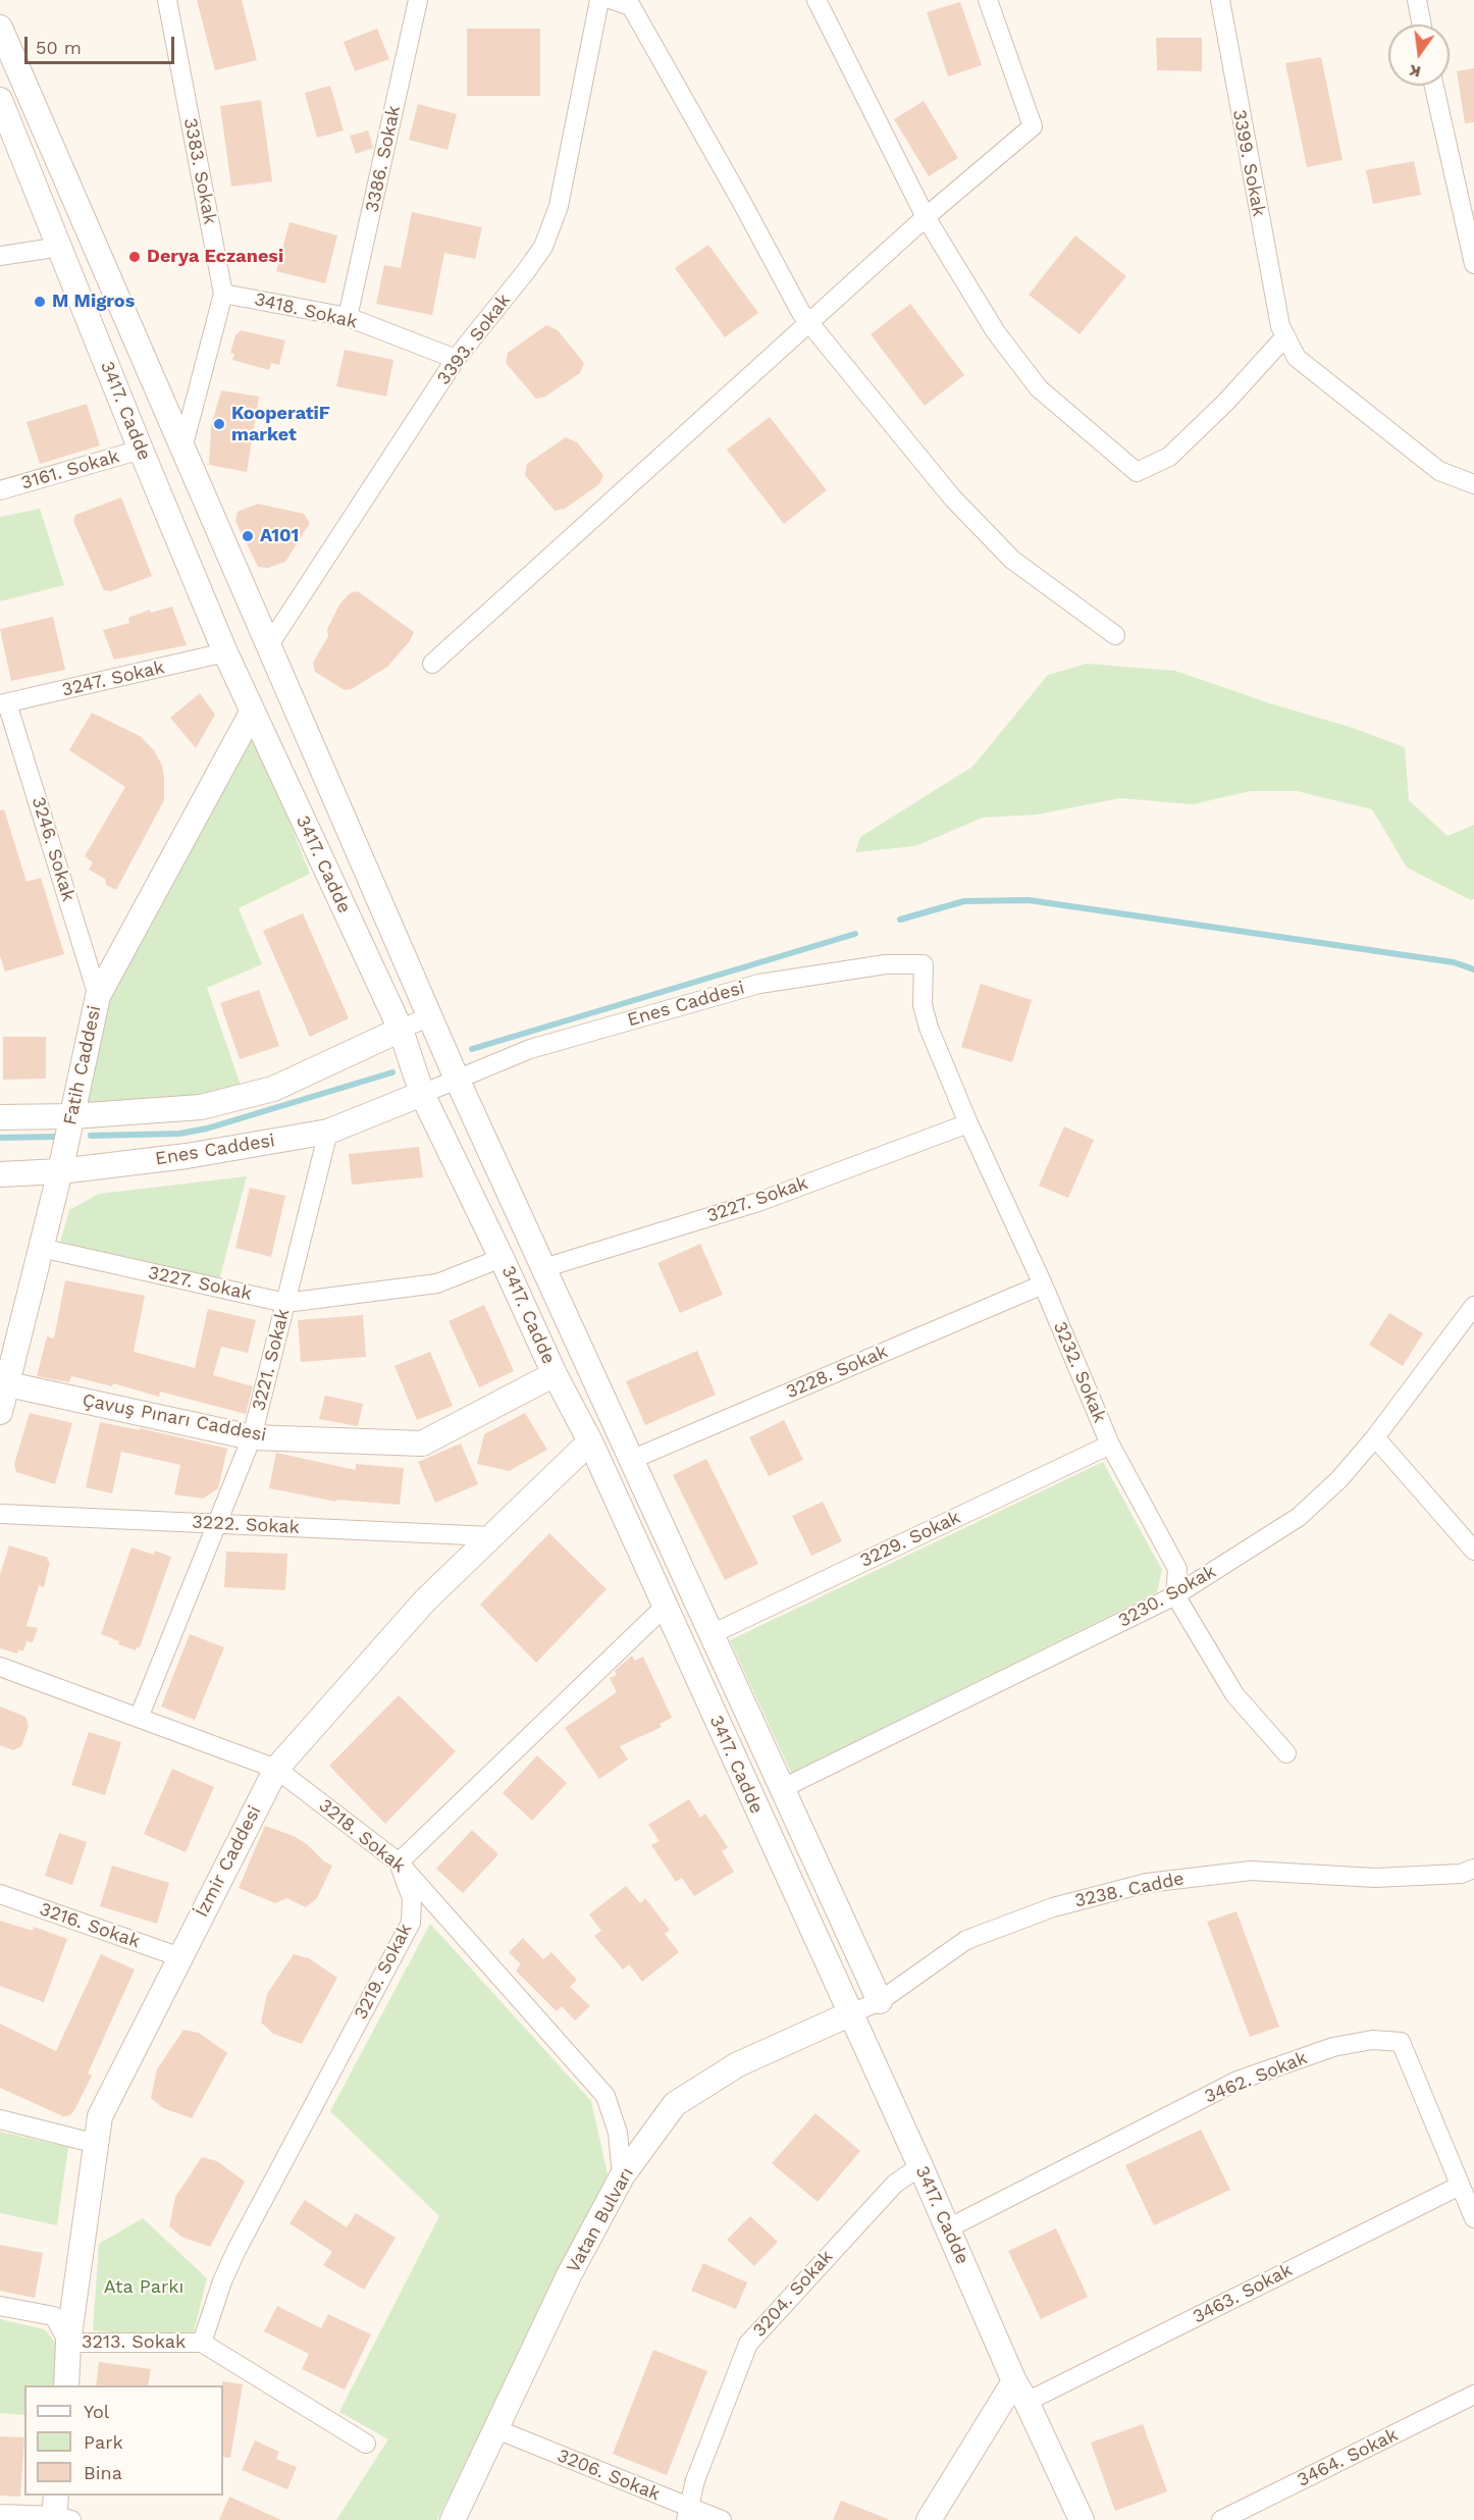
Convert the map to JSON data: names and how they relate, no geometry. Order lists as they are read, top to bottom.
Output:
{
  "streets": {
    "street": [
      "3386. Sokak",
      "3399. Sokak",
      "3383. Sokak",
      "3418. Sokak",
      "3393. Sokak",
      "3417. Cadde",
      "3161. Sokak",
      "3247. Sokak",
      "3246. Sokak",
      "Enes Caddesi",
      "Fatih Caddesi",
      "3227. Sokak",
      "3221. Sokak",
      "3228. Sokak",
      "3232. Sokak",
      "Çavuş Pınarı Caddesi",
      "3222. Sokak",
      "3229. Sokak",
      "3230. Sokak",
      "3218. Sokak",
      "İzmir Caddesi",
      "3238. Cadde",
      "3216. Sokak",
      "3219. Sokak",
      "3462. Sokak",
      "Vatan Bulvarı",
      "3204. Sokak",
      "3463. Sokak",
      "3213. Sokak",
      "3464. Sokak",
      "3206. Sokak"
    ]
  },
  "crossings": [
    ["3386. Sokak", "3418. Sokak"],
    ["3383. Sokak", "3418. Sokak"],
    ["3383. Sokak", "3417. Cadde"],
    ["3418. Sokak", "3393. Sokak"],
    ["3393. Sokak", "3417. Cadde"],
    ["3417. Cadde", "3161. Sokak"],
    ["3417. Cadde", "3247. Sokak"],
    ["3417. Cadde", "Enes Caddesi"],
    ["3417. Cadde", "Fatih Caddesi"],
    ["3417. Cadde", "3227. Sokak"],
    ["3417. Cadde", "3228. Sokak"],
    ["3417. Cadde", "Çavuş Pınarı Caddesi"],
    ["3417. Cadde", "3229. Sokak"],
    ["3417. Cadde", "3230. Sokak"],
    ["3417. Cadde", "İzmir Caddesi"],
    ["3417. Cadde", "3238. Cadde"],
    ["3417. Cadde", "3462. Sokak"],
    ["3417. Cadde", "Vatan Bulvarı"],
    ["3417. Cadde", "3204. Sokak"],
    ["3417. Cadde", "3463. Sokak"],
    ["3247. Sokak", "3246. Sokak"],
    ["3246. Sokak", "Fatih Caddesi"],
    ["Enes Caddesi", "Fatih Caddesi"],
    ["Enes Caddesi", "3221. Sokak"],
    ["Enes Caddesi", "3232. Sokak"],
    ["Fatih Caddesi", "3227. Sokak"],
    ["Fatih Caddesi", "Çavuş Pınarı Caddesi"],
    ["3227. Sokak", "3221. Sokak"],
    ["3227. Sokak", "3232. Sokak"],
    ["3221. Sokak", "Çavuş Pınarı Caddesi"],
    ["3221. Sokak", "3222. Sokak"],
    ["3221. Sokak", "3218. Sokak"],
    ["3228. Sokak", "3232. Sokak"],
    ["3232. Sokak", "3229. Sokak"],
    ["3232. Sokak", "3230. Sokak"],
    ["3222. Sokak", "İzmir Caddesi"],
    ["3218. Sokak", "İzmir Caddesi"],
    ["3218. Sokak", "3219. Sokak"],
    ["3218. Sokak", "Vatan Bulvarı"],
    ["İzmir Caddesi", "3216. Sokak"],
    ["İzmir Caddesi", "3213. Sokak"],
    ["3238. Cadde", "Vatan Bulvarı"],
    ["3219. Sokak", "3213. Sokak"],
    ["3462. Sokak", "3463. Sokak"],
    ["Vatan Bulvarı", "3206. Sokak"],
    ["3204. Sokak", "3206. Sokak"]
  ],
  "parks": ["Ata Parkı"],
  "places": [
    "Derya Eczanesi",
    "M Migros",
    "KooperatiF market",
    "A101"
  ],
  "legend": ["Yol", "Park", "Bina"],
  "scale_bar": "50 m",
  "north": "bottom"
}
